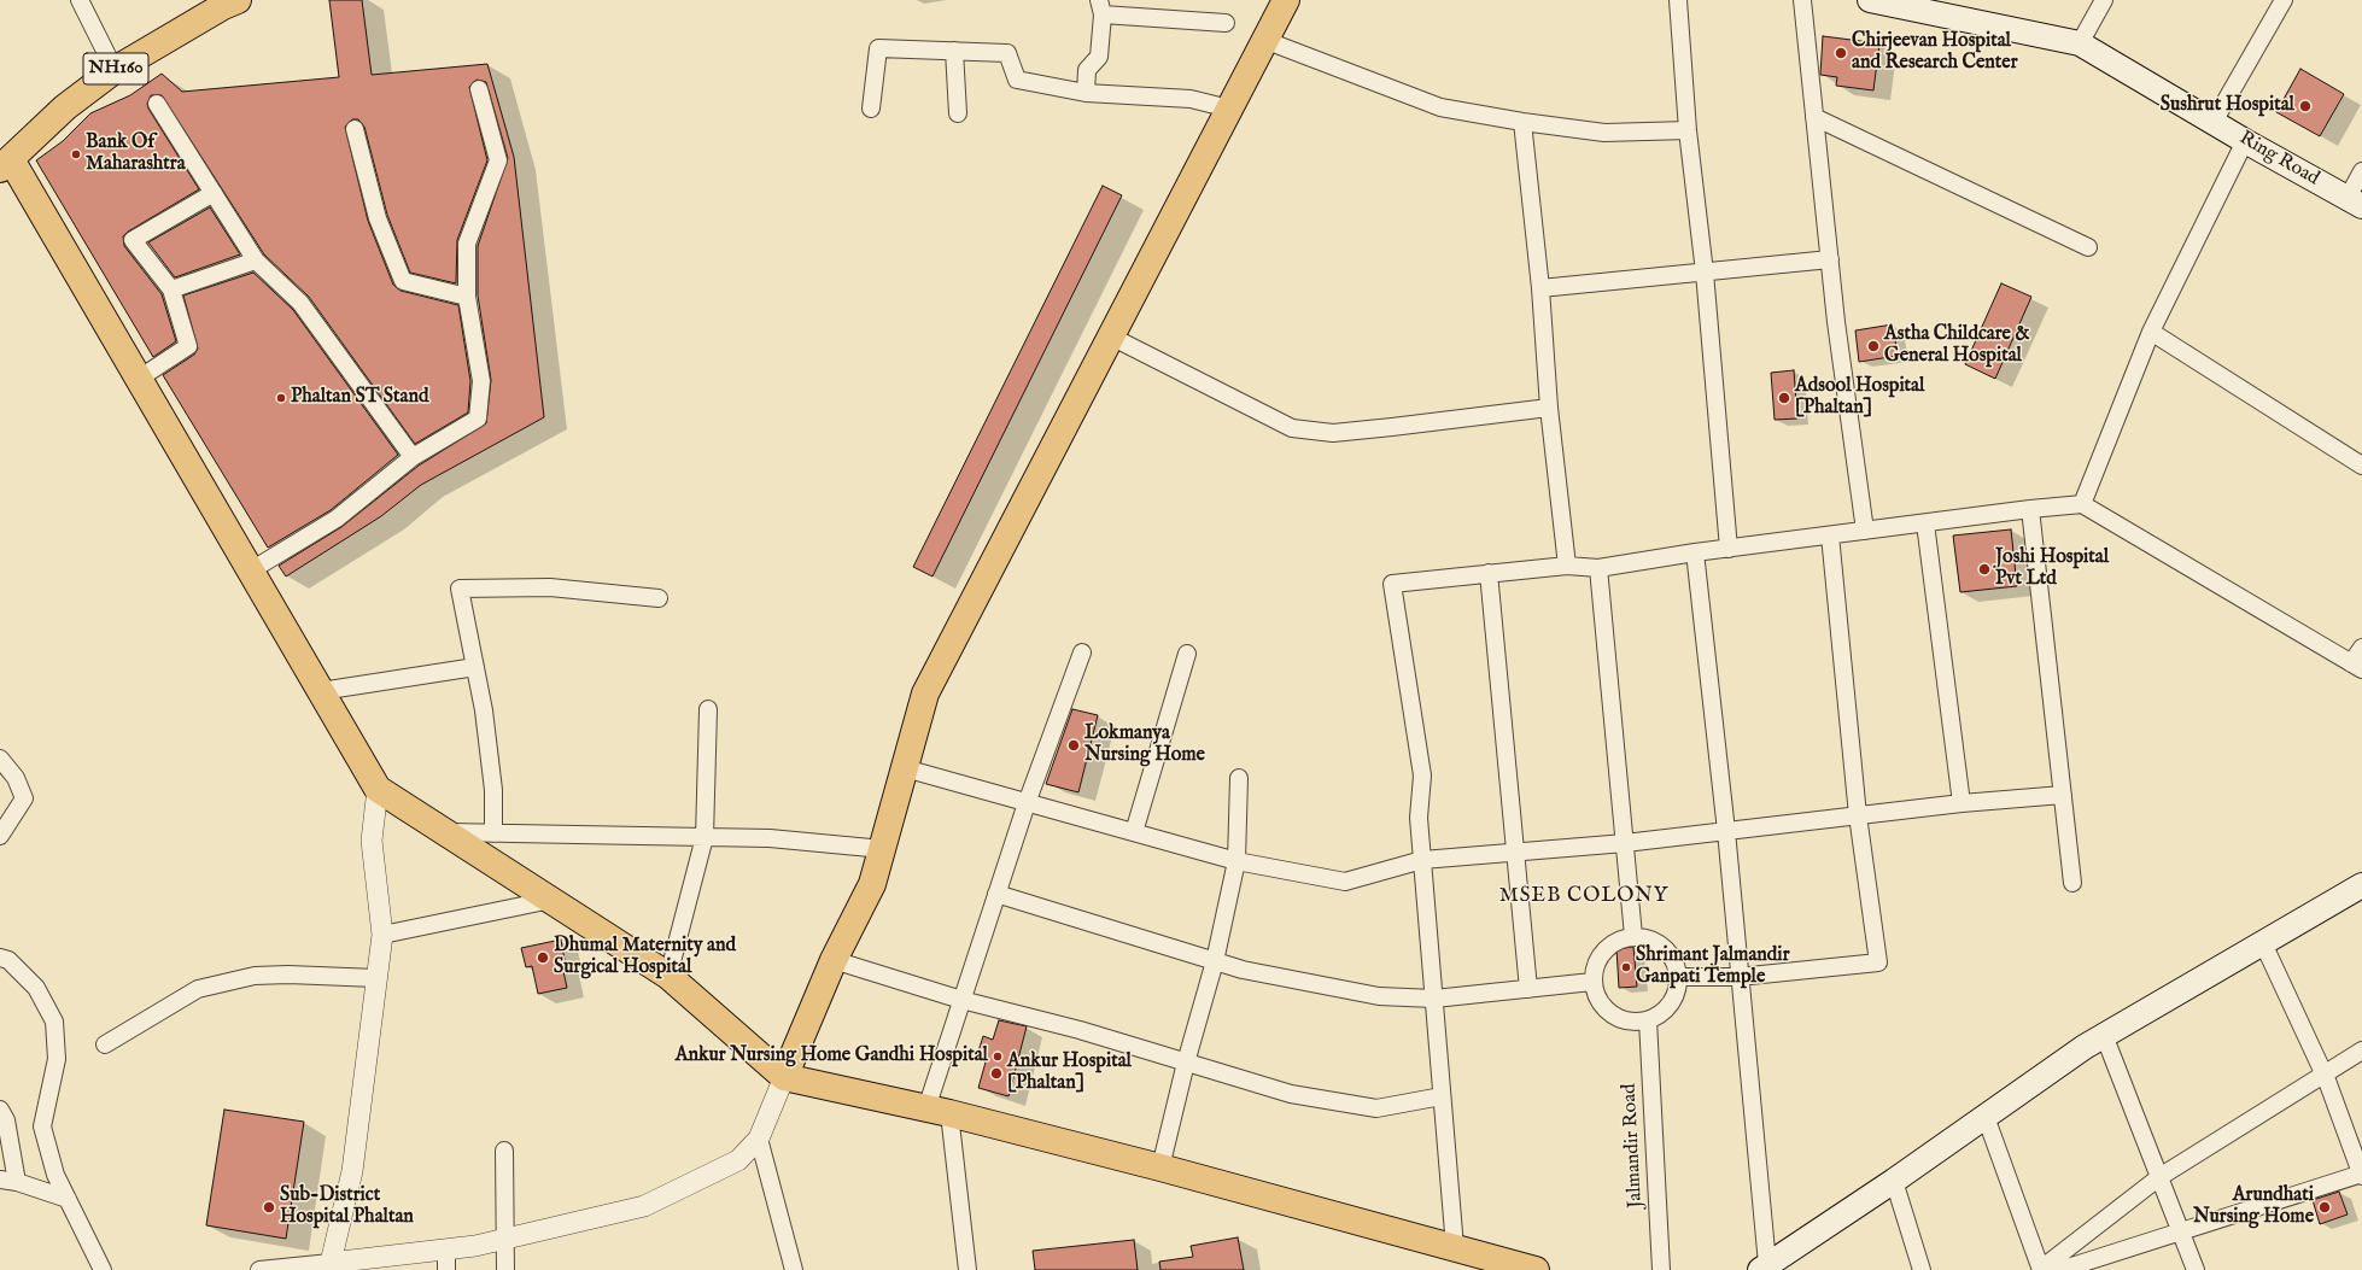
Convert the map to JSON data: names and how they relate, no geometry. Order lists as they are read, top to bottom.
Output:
{
  "streets": {
    "main road": ["NH160", "Ring Road"],
    "street": ["Jalmandir Road"]
  },
  "districts": ["MSEB COLONY"],
  "places": [
    "Chirjeevan Hospital and Research Center",
    "Sushrut Hospital",
    "Bank Of Maharashtra",
    "Astha Childcare & General Hospital",
    "Phaltan ST Stand",
    "Adsool Hospital [Phaltan]",
    "Joshi Hospital Pvt Ltd",
    "Lokmanya Nursing Home",
    "Dhumal Maternity and Surgical Hospital",
    "Shrimant Jalmandir Ganpati Temple",
    "Ankur Nursing Home Gandhi Hospital",
    "Ankur Hospital [Phaltan]",
    "Sub-District Hospital Phaltan",
    "Arundhati Nursing Home"
  ]
}
